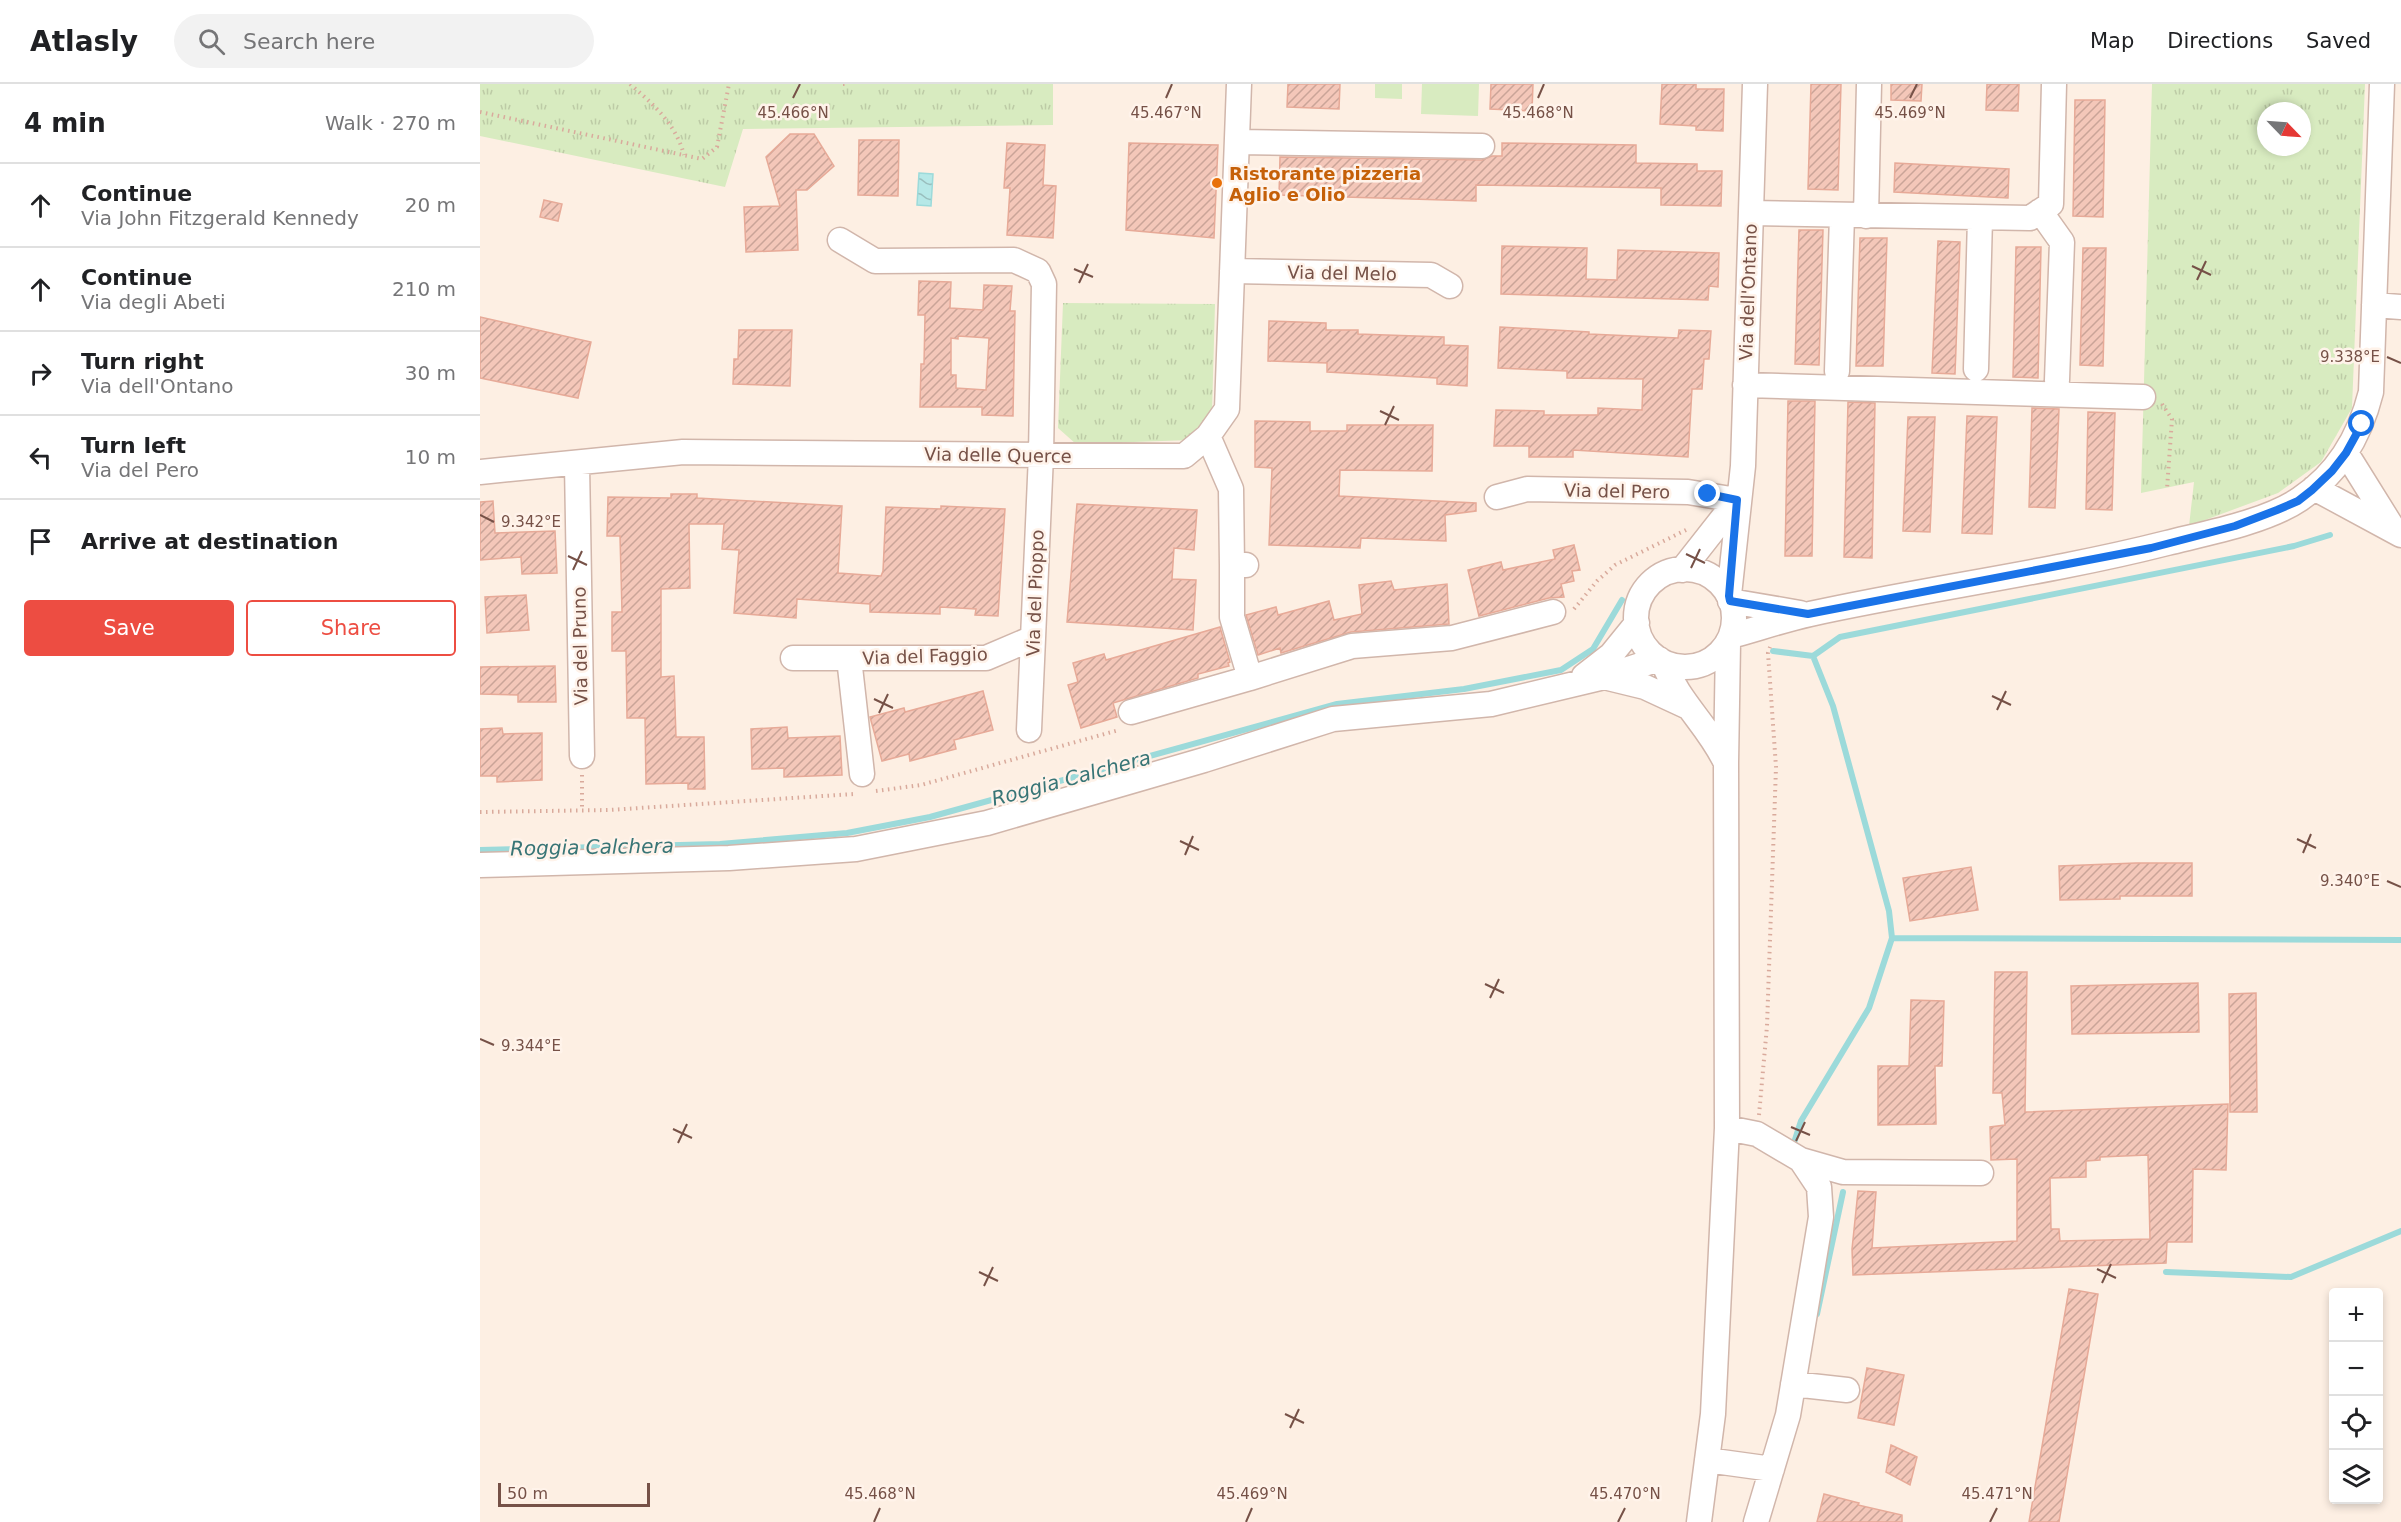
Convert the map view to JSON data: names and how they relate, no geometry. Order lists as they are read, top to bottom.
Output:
{
  "streets": {
    "street": [
      "Via del Melo",
      "Via dell'Ontano",
      "Via delle Querce",
      "Via del Pero",
      "Via del Pioppo",
      "Via del Pruno",
      "Via del Faggio"
    ]
  },
  "crossings": [
    ["Via del Melo", "Via delle Querce"],
    ["Via dell'Ontano", "Via del Pero"],
    ["Via delle Querce", "Via del Pioppo"],
    ["Via delle Querce", "Via del Pruno"],
    ["Via del Pioppo", "Via del Faggio"]
  ],
  "water": ["Roggia Calchera"],
  "places": ["Ristorante pizzeria Aglio e Olio"],
  "scale_bar": "50 m",
  "north": "bottom right",
  "page": {
    "header": "Atlasly",
    "search": "Search here",
    "nav": ["Map", "Directions", "Saved"],
    "heading": ["4 min", "Walk · 270 m"],
    "list": [
      ["Continue", "Via John Fitzgerald Kennedy", "20 m"],
      ["Continue", "Via degli Abeti", "210 m"],
      ["Turn right", "Via dell'Ontano", "30 m"],
      ["Turn left", "Via del Pero", "10 m"],
      "Arrive at destination"
    ],
    "buttons": ["Save", "Share"],
    "map_buttons": ["+", "−"],
    "scale": "50 m"
  },
  "coordinates": [
    "45.466°N",
    "45.467°N",
    "45.468°N",
    "45.469°N",
    "9.338°E",
    "9.342°E",
    "9.340°E",
    "9.344°E",
    "45.470°N",
    "45.471°N"
  ]
}
